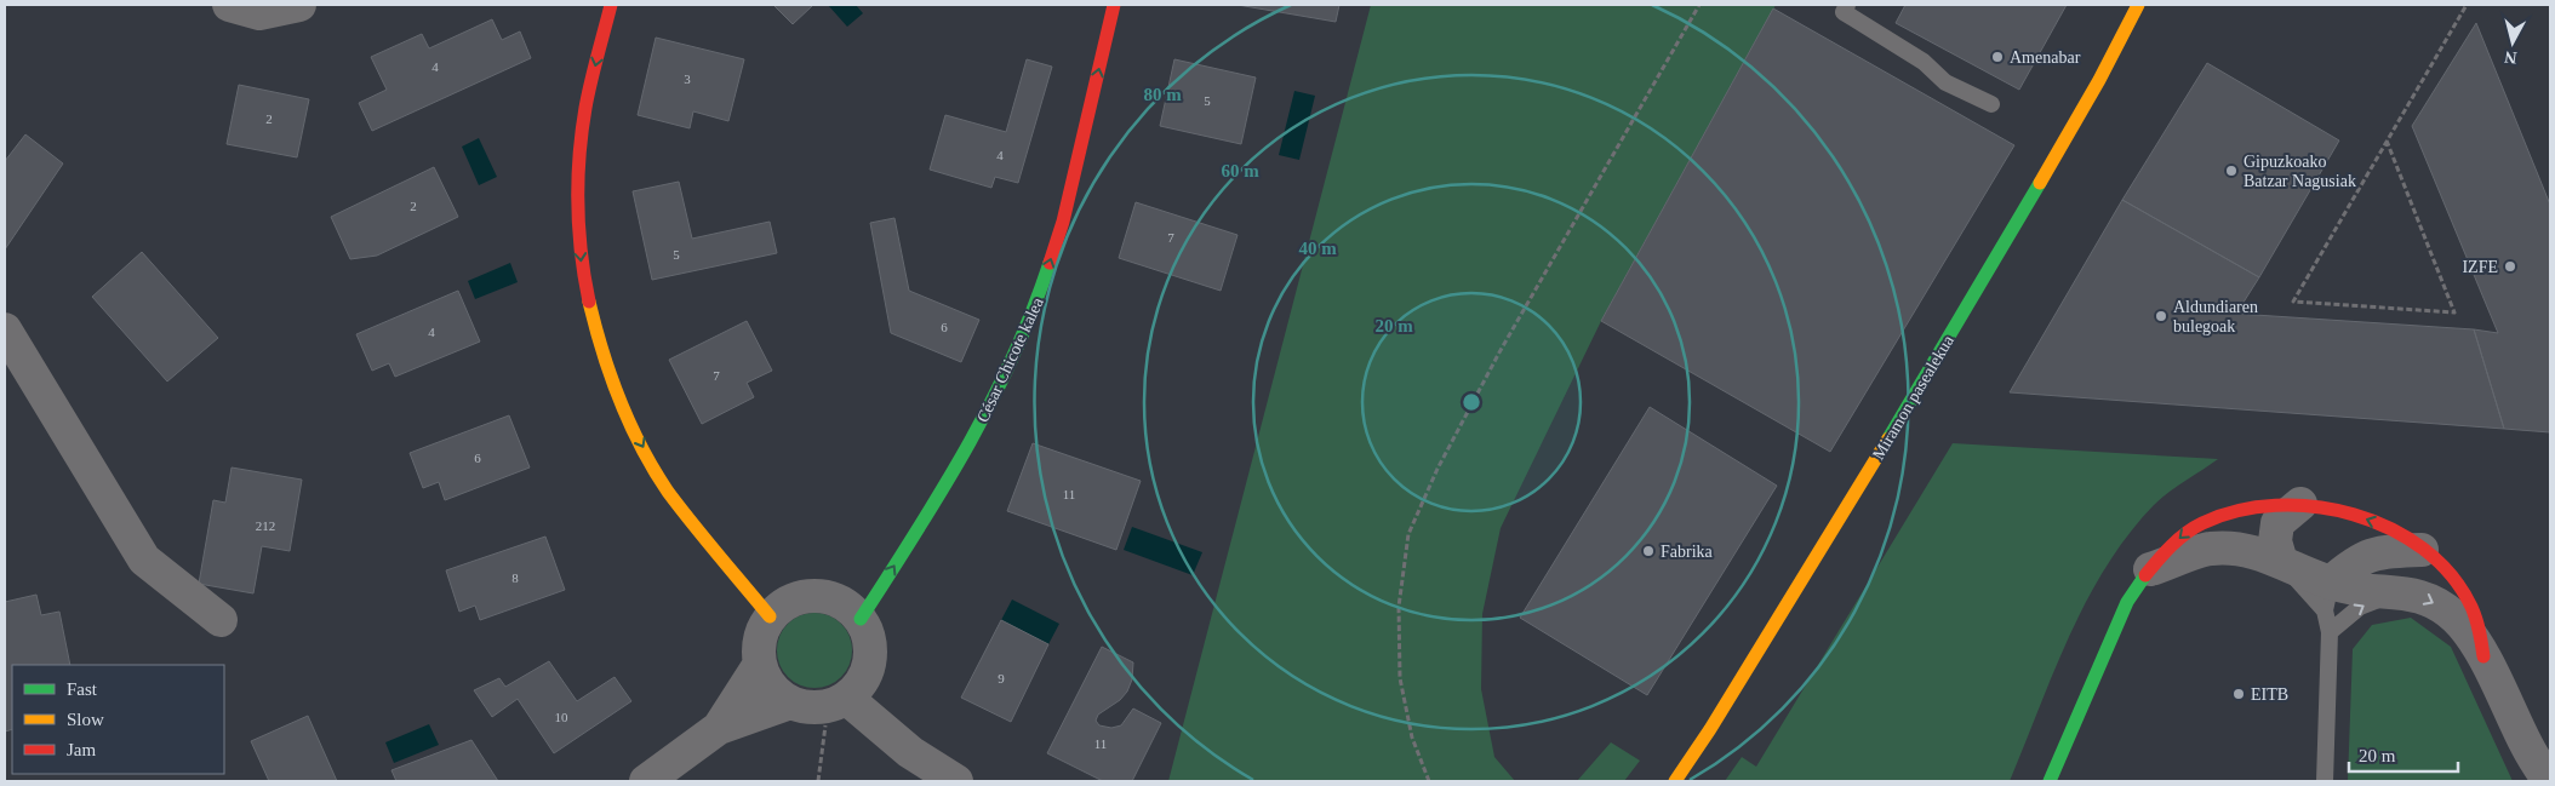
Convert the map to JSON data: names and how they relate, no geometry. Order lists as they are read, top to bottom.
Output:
{
  "streets": {
    "street": ["César Chicote kalea", "Miramon pasealekua"]
  },
  "one_way": ["César Chicote kalea"],
  "places": [
    "Amenabar",
    "Gipuzkoako Batzar Nagusiak",
    "IZFE",
    "Aldundiaren bulegoak",
    "Fabrika",
    "EITB"
  ],
  "house_numbers": [
    "4",
    "3",
    "5",
    "2",
    "4",
    "2",
    "7",
    "5",
    "6",
    "4",
    "7",
    "6",
    "11",
    "212",
    "8",
    "9",
    "10",
    "11"
  ],
  "legend": ["Fast", "Slow", "Jam"],
  "scale_bar": "20 m",
  "north": "bottom",
  "rings": [
    "80 m",
    "60 m",
    "40 m",
    "20 m"
  ]
}
